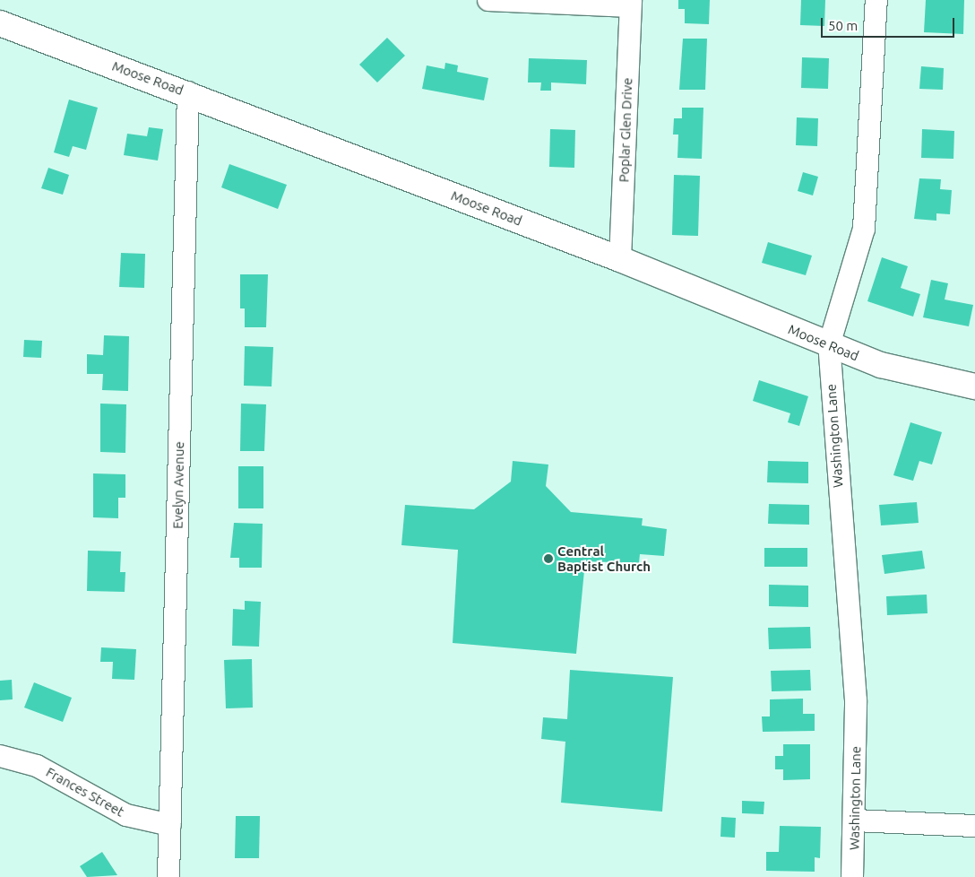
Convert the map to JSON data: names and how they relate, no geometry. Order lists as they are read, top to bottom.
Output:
{
  "streets": {
    "street": [
      "Moose Road",
      "Poplar Glen Drive",
      "Washington Lane",
      "Evelyn Avenue",
      "Frances Street"
    ]
  },
  "crossings": [
    ["Moose Road", "Poplar Glen Drive"],
    ["Moose Road", "Washington Lane"],
    ["Moose Road", "Evelyn Avenue"],
    ["Evelyn Avenue", "Frances Street"]
  ],
  "places": ["Central Baptist Church"],
  "scale_bar": "50 m"
}
